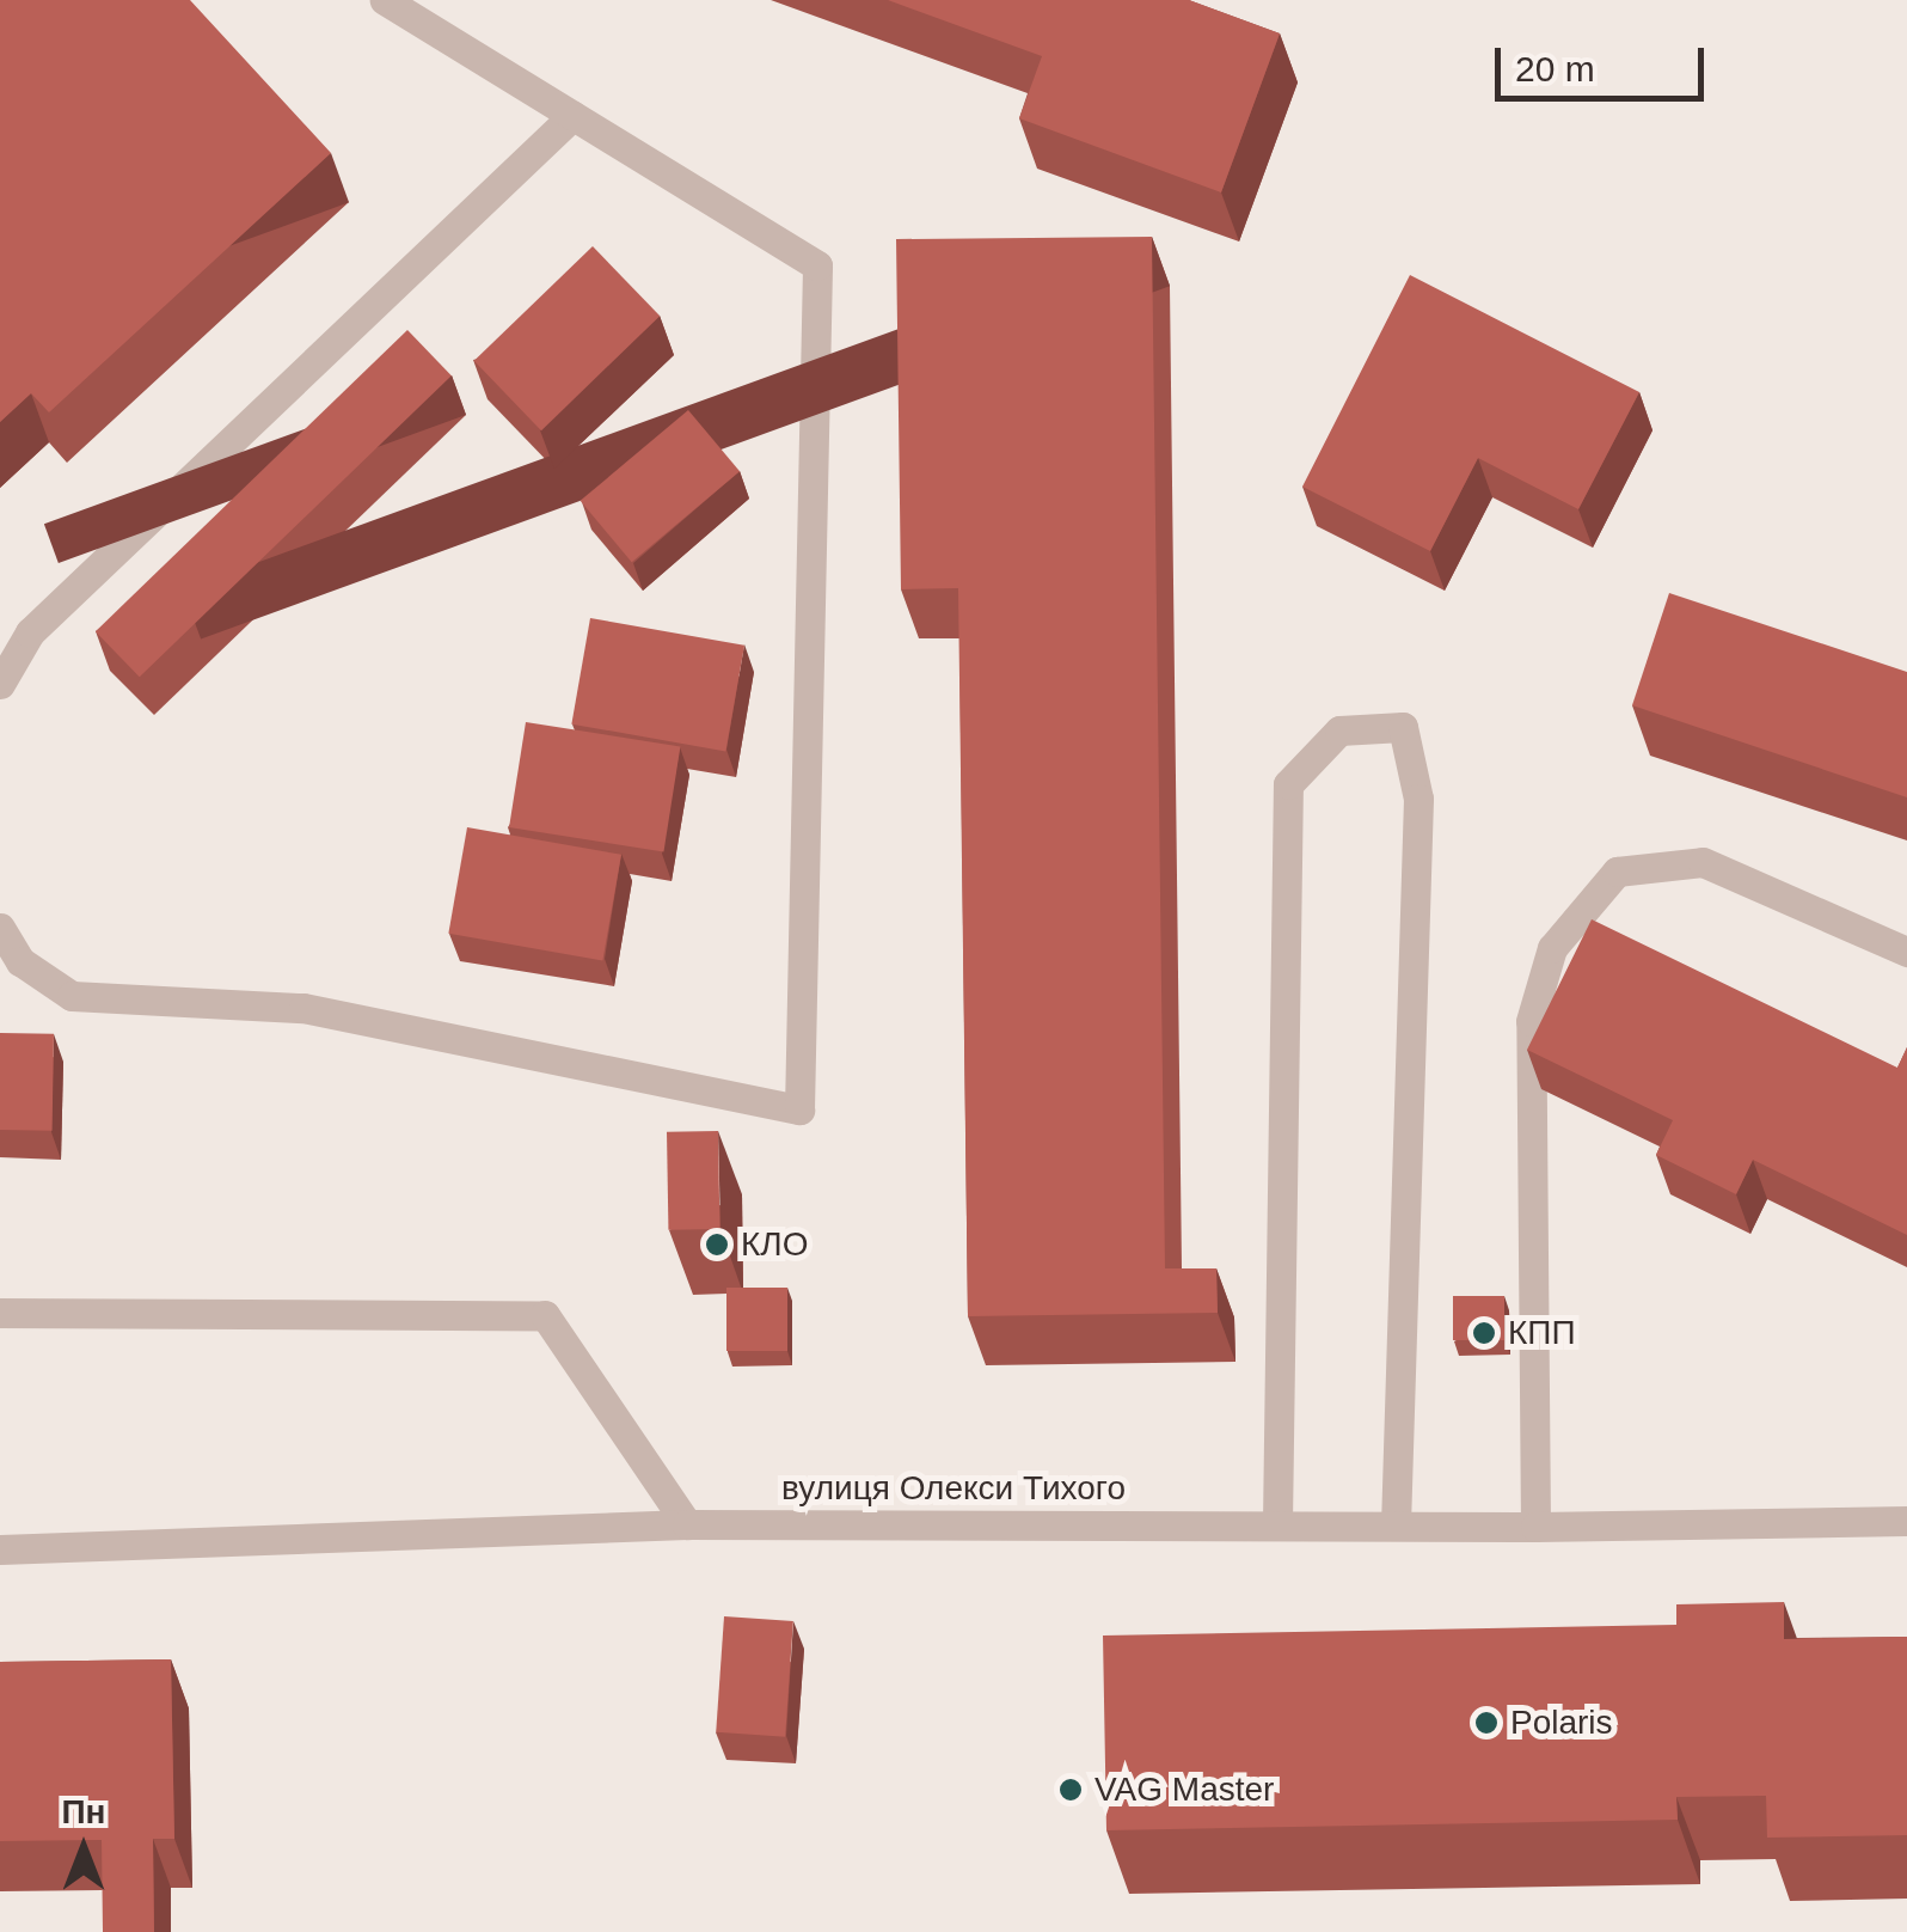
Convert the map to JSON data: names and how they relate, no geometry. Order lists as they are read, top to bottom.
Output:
{
  "streets": {
    "street": ["вулиця Олекси Тихого"]
  },
  "places": [
    "КЛО",
    "КПП",
    "Polaris",
    "VAG Master"
  ],
  "scale_bar": "20 m",
  "north": "top"
}
